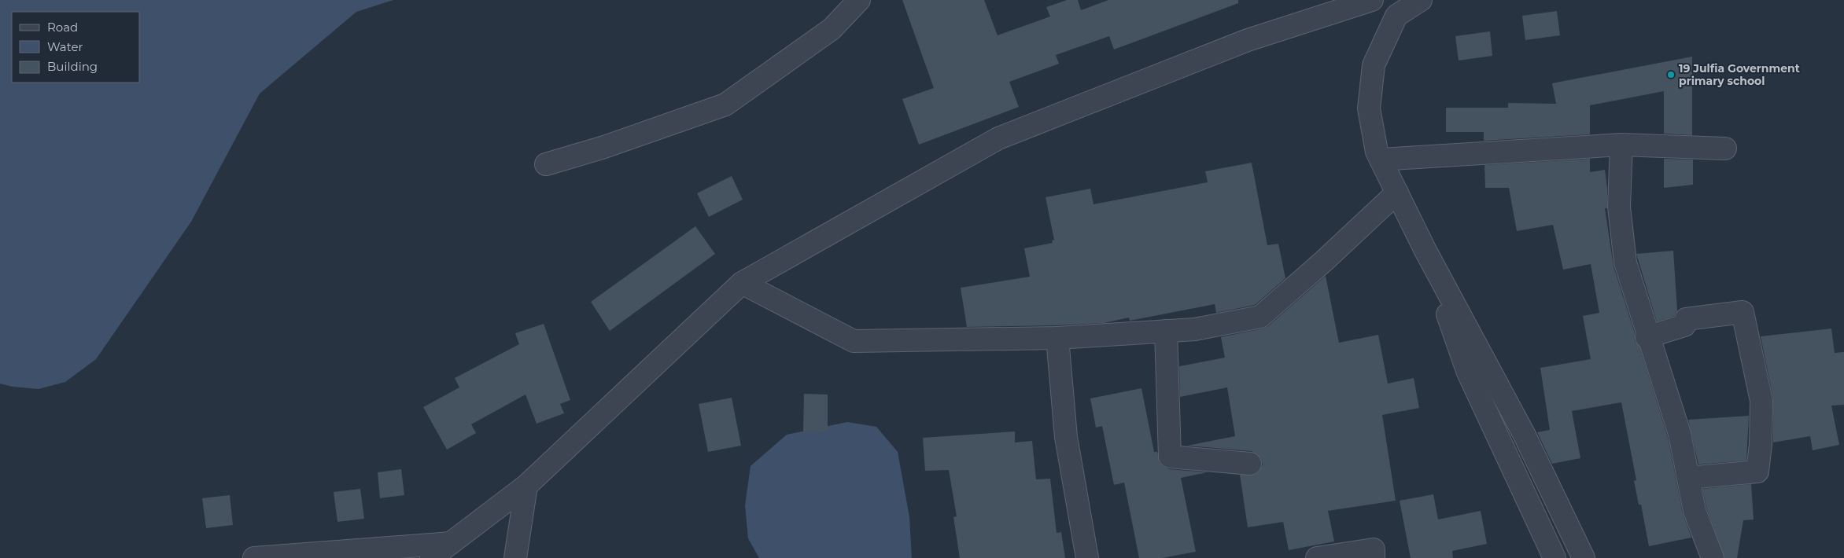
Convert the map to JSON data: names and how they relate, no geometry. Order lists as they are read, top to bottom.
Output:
{
  "places": ["19 Julfia Government primary school"],
  "legend": ["Road", "Water", "Building"]
}
